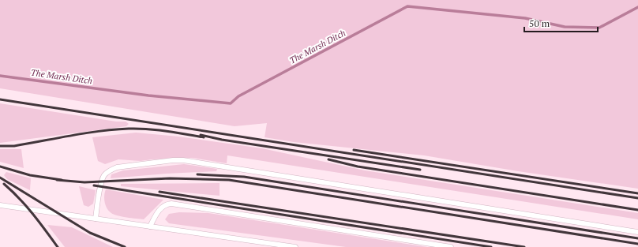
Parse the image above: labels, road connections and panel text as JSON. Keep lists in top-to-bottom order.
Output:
{
  "water": ["The Marsh Ditch"],
  "scale_bar": "50 m"
}
